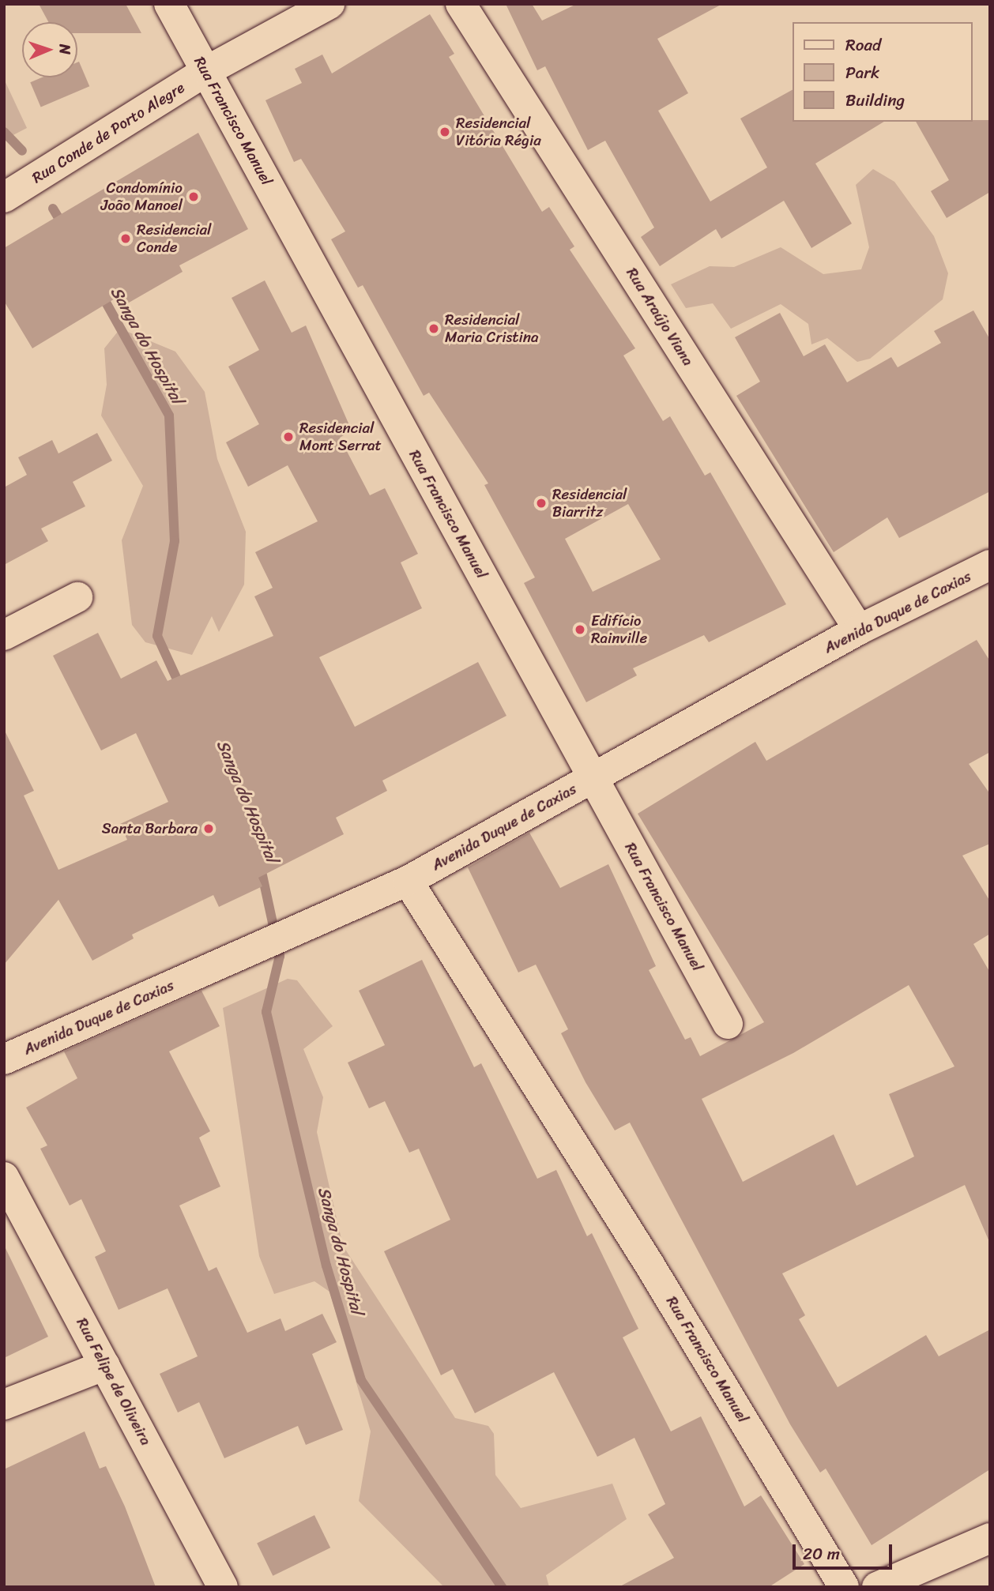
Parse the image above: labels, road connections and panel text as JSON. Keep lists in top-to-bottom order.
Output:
{
  "streets": {
    "street": [
      "Rua Francisco Manuel",
      "Rua Conde de Porto Alegre",
      "Rua Araújo Viana",
      "Avenida Duque de Caxias",
      "Rua Felipe de Oliveira"
    ]
  },
  "crossings": [
    ["Rua Francisco Manuel", "Rua Conde de Porto Alegre"],
    ["Rua Francisco Manuel", "Avenida Duque de Caxias"],
    ["Rua Araújo Viana", "Avenida Duque de Caxias"]
  ],
  "water": ["Sanga do Hospital"],
  "places": [
    "Residencial Vitória Régia",
    "Condomínio João Manoel",
    "Residencial Conde",
    "Residencial Maria Cristina",
    "Residencial Mont Serrat",
    "Residencial Biarritz",
    "Edifício Rainville",
    "Santa Barbara"
  ],
  "legend": ["Road", "Park", "Building"],
  "scale_bar": "20 m",
  "north": "right"
}
